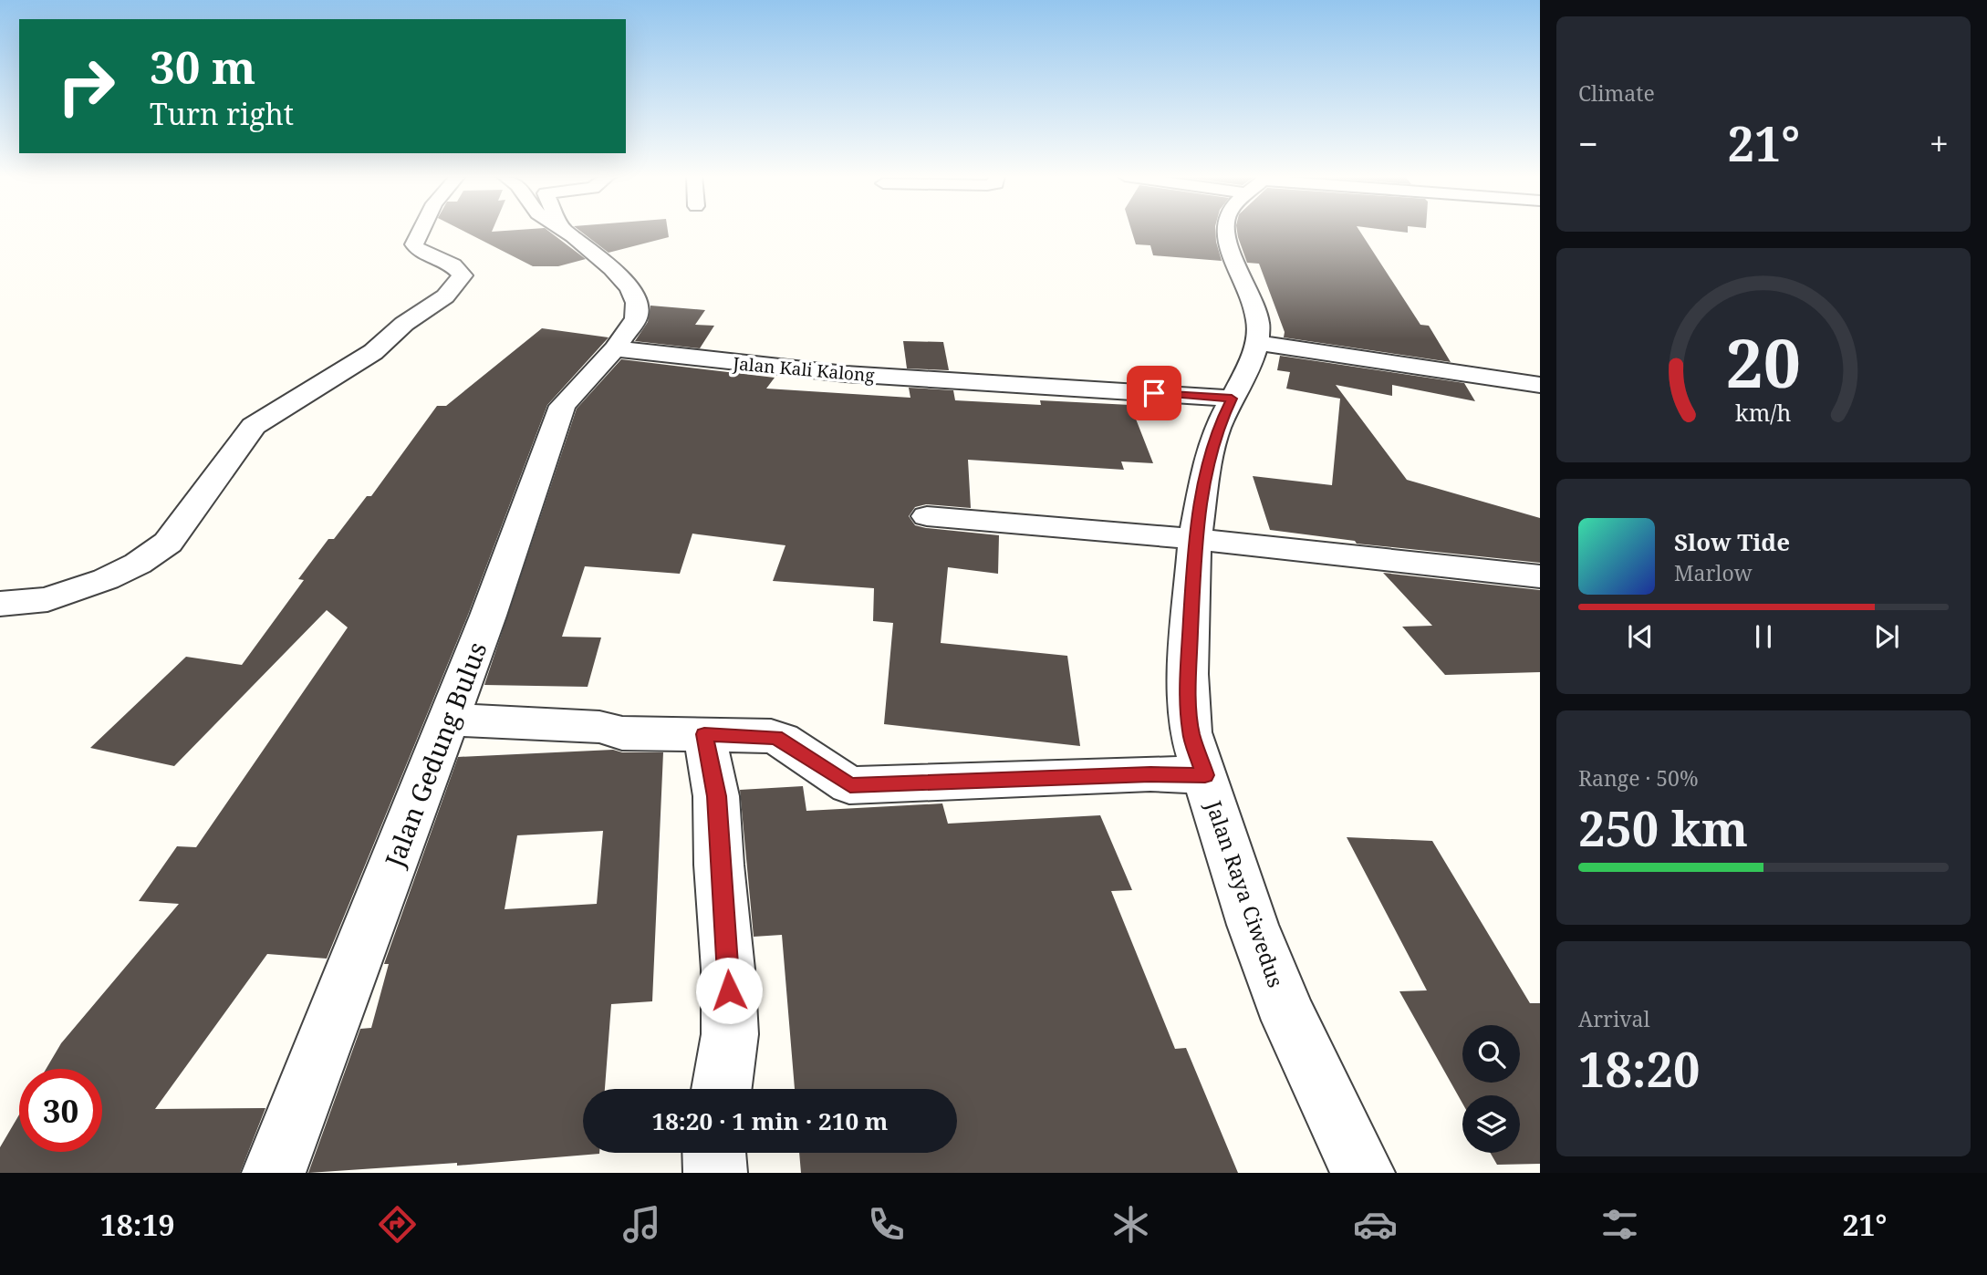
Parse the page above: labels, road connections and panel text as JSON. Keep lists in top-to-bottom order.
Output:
{
  "streets": {
    "street": ["Jalan Kali Kalong", "Jalan Gedung Bulus", "Jalan Raya Ciwedus"]
  },
  "crossings": [
    ["Jalan Kali Kalong", "Jalan Gedung Bulus"],
    ["Jalan Kali Kalong", "Jalan Raya Ciwedus"]
  ],
  "page": {
    "tile": [
      "Climate",
      ["Range · 50%", "250 km"],
      ["Arrival", "18:20"]
    ],
    "turn": ["30 m", "Turn right"],
    "heat": ["−", "21°", "+"],
    "song": ["Slow Tide", "Marlow"],
    "limit": "30",
    "trip": "18:20 · 1 min · 210 m",
    "tabs": ["18:19", "21°"],
    "gauge": ["20", "km/h"]
  }
}
